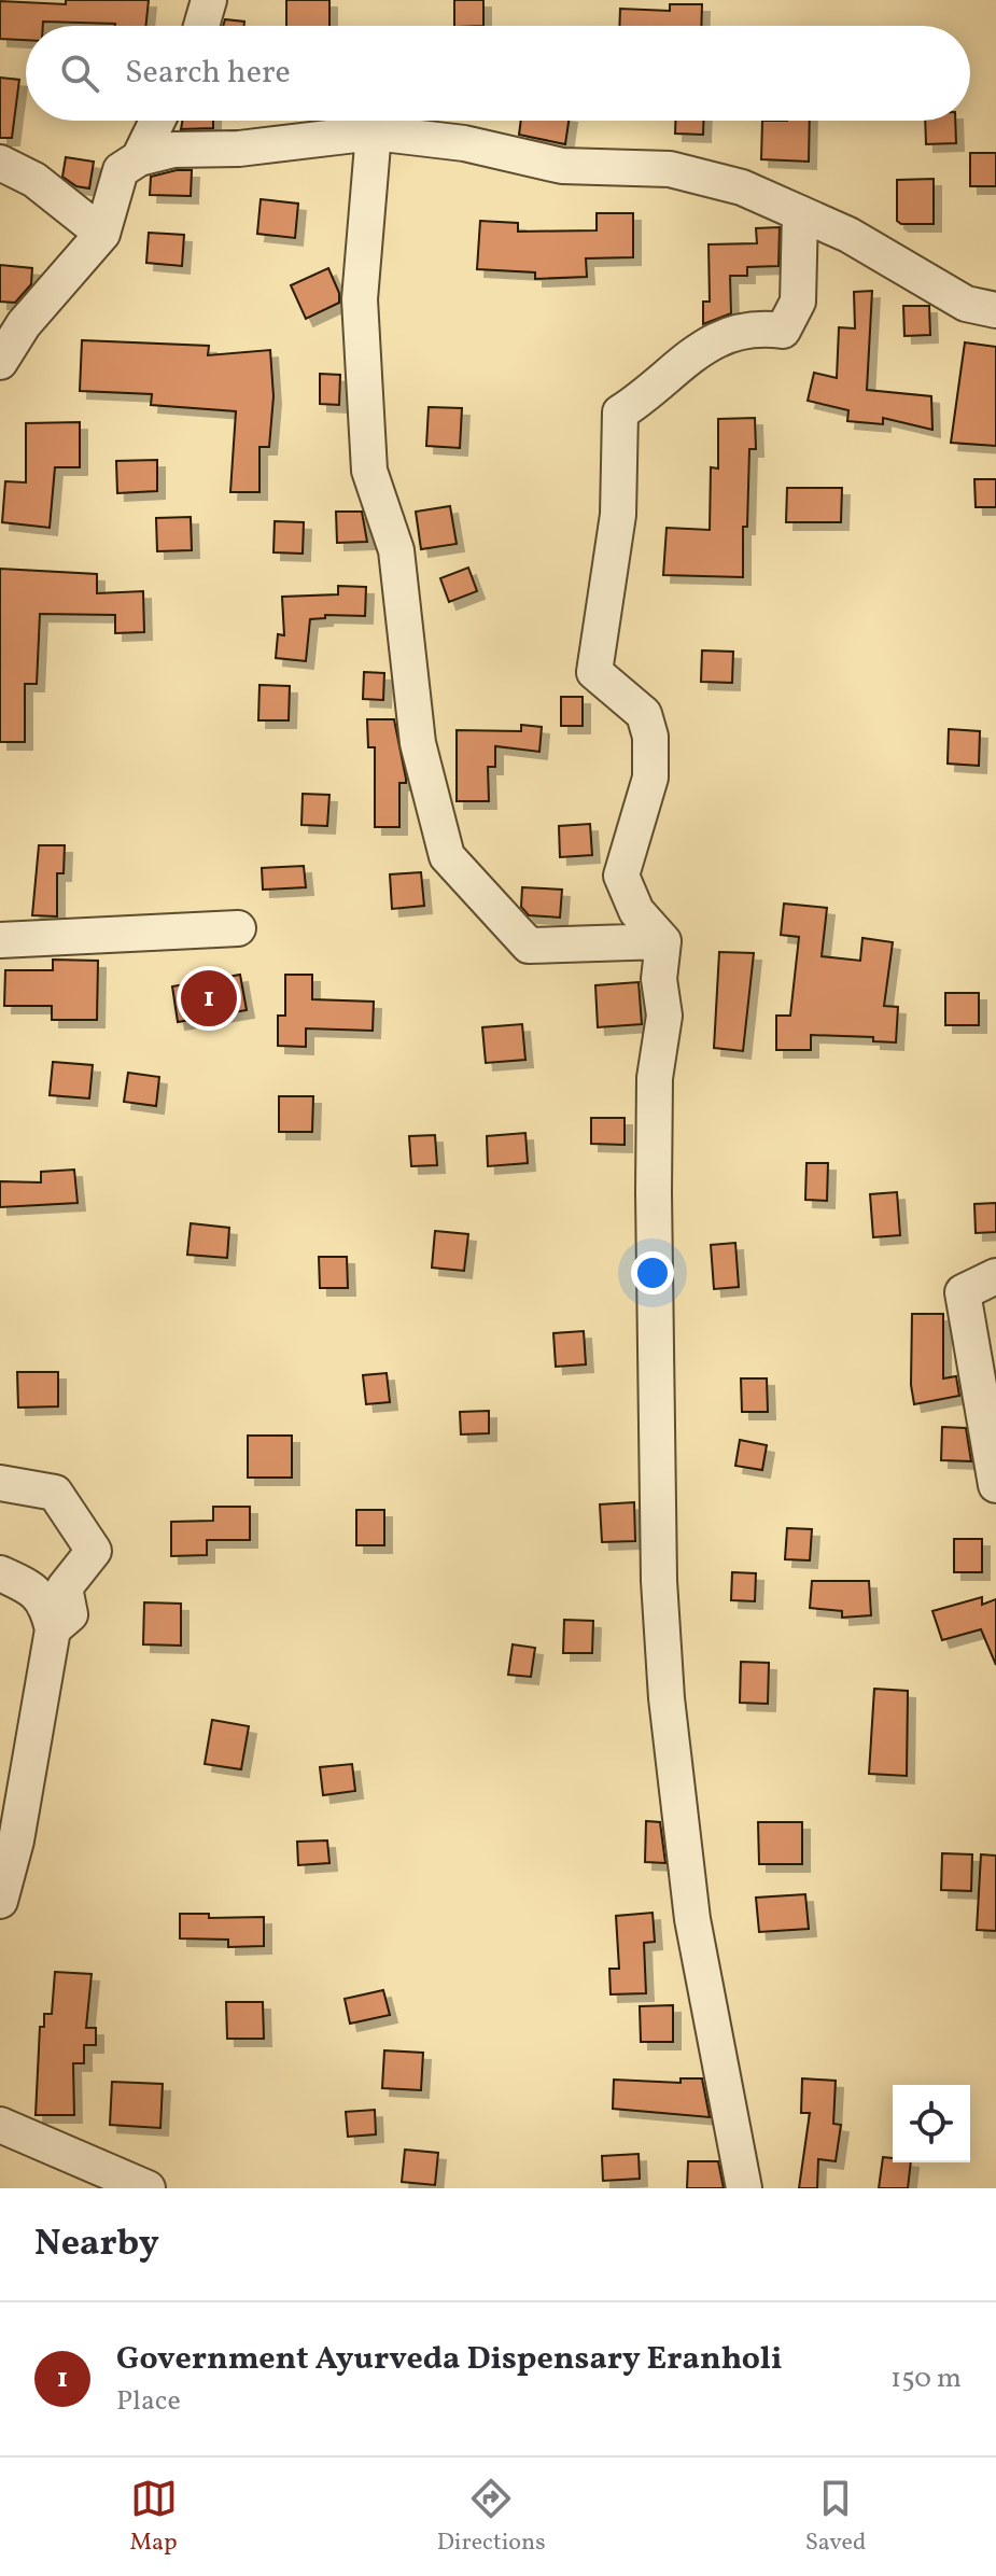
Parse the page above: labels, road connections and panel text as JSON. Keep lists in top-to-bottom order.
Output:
{
  "page": {
    "search": "Search here",
    "pins": "1",
    "heading": "Nearby",
    "list": [
      {
        "mark": "1",
        "name": "Government Ayurveda Dispensary Eranholi",
        "note": "Place",
        "value": "150 m"
      }
    ],
    "nav": ["Map", "Directions", "Saved"]
  }
}
